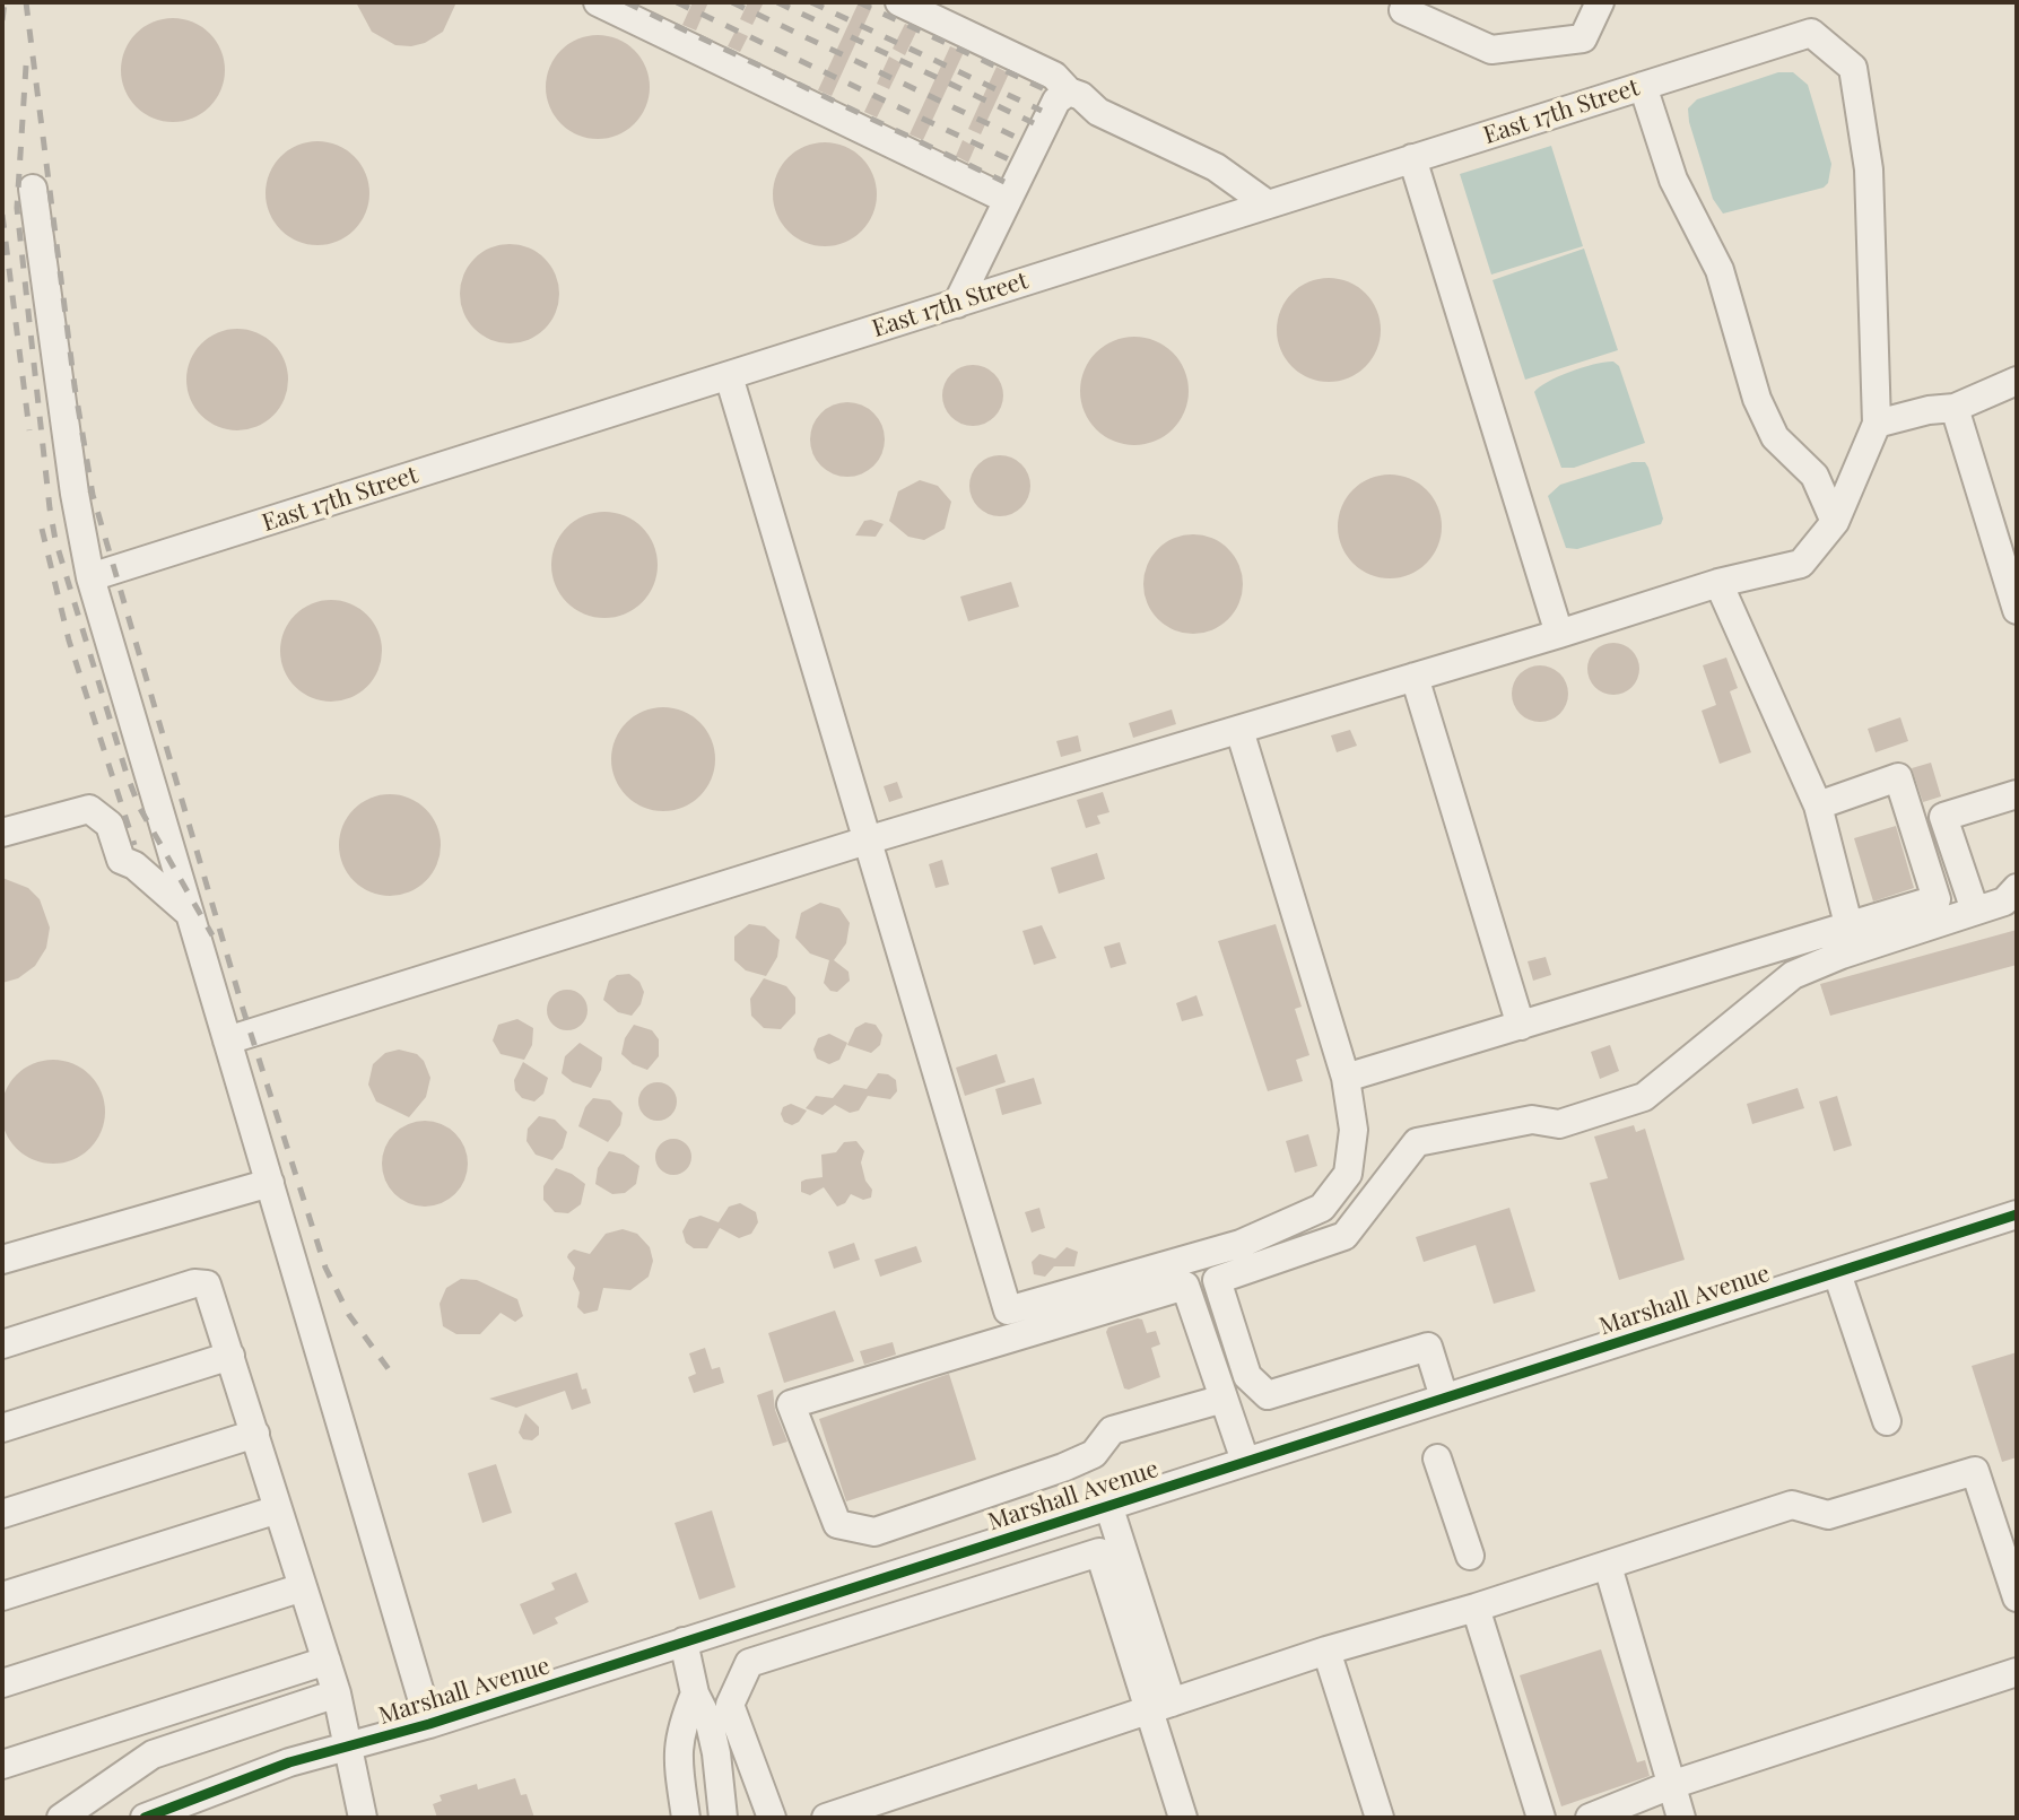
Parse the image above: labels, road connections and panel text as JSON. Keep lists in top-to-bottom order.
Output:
{
  "streets": {
    "street": ["East 17th Street", "Marshall Avenue"]
  }
}
